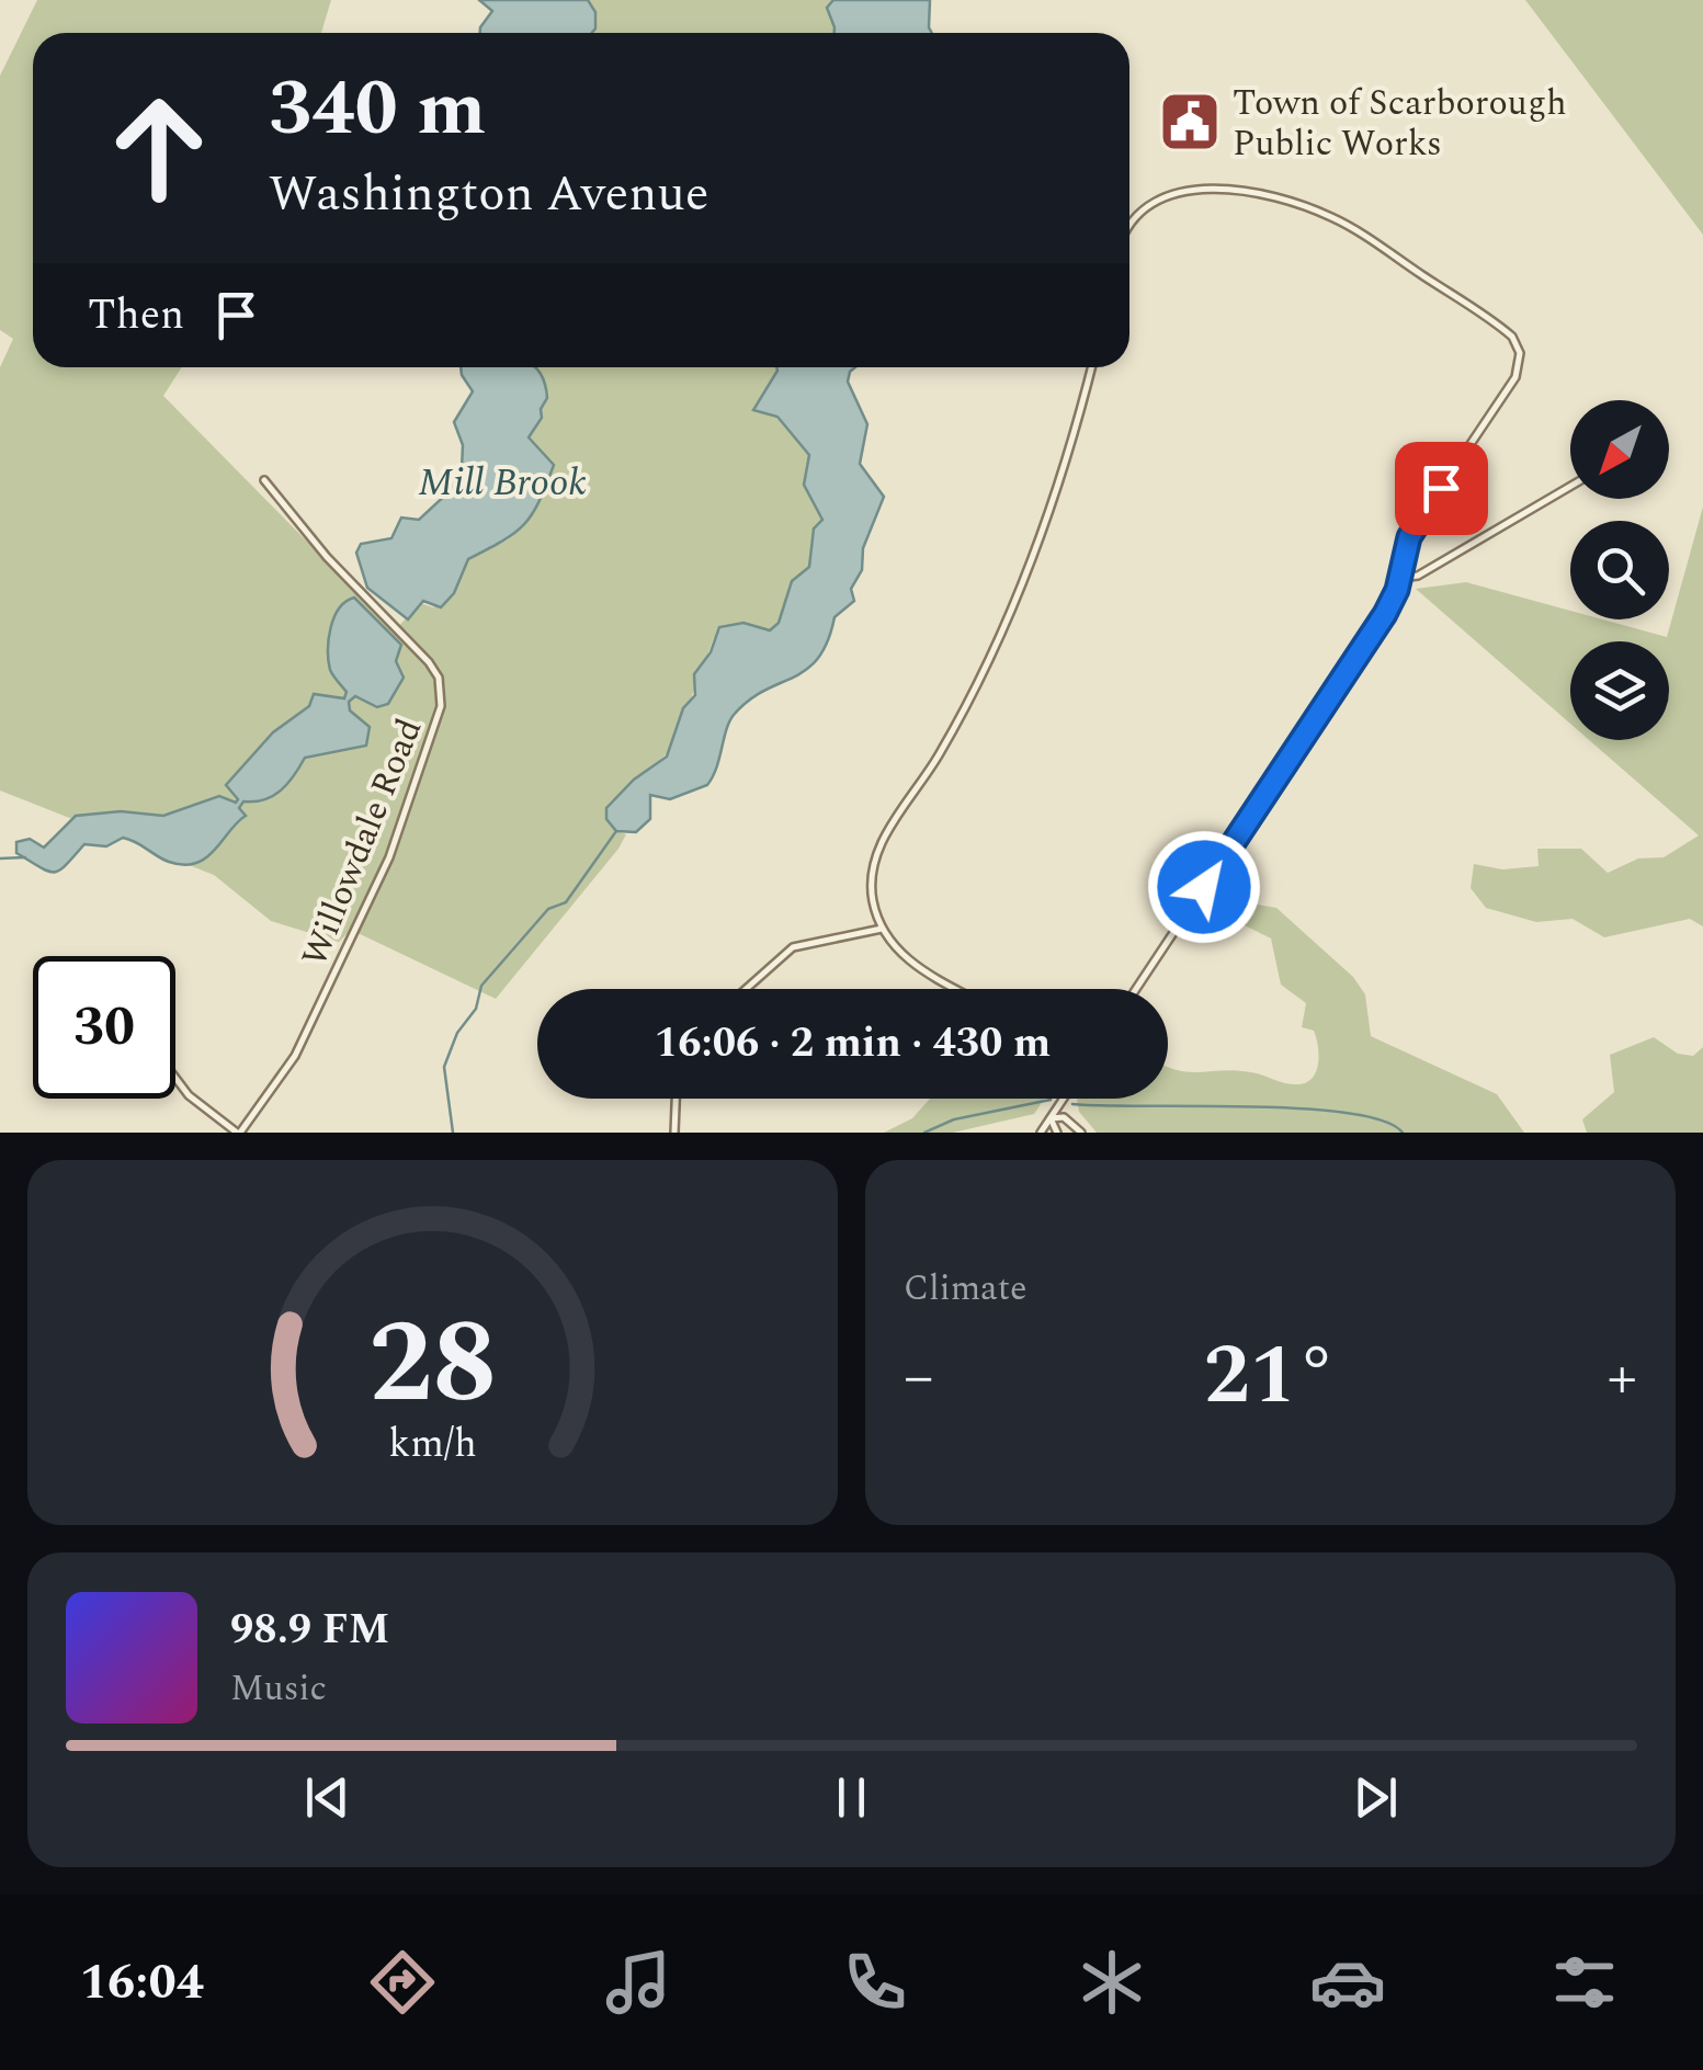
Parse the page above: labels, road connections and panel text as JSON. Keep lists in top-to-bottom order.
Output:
{
  "streets": {
    "street": ["Willowdale Road"]
  },
  "water": ["Mill Brook"],
  "places": {
    "public building": ["Town of Scarborough Public Works"]
  },
  "north": "bottom left",
  "page": {
    "turn": ["340 m", "Washington Avenue"],
    "then": "Then",
    "limit": "30",
    "trip": "16:06 · 2 min · 430 m",
    "tile": "Climate",
    "heat": ["−", "21°", "+"],
    "song": ["98.9 FM", "Music"],
    "tabs": "16:04",
    "gauge": ["28", "km/h"]
  }
}
